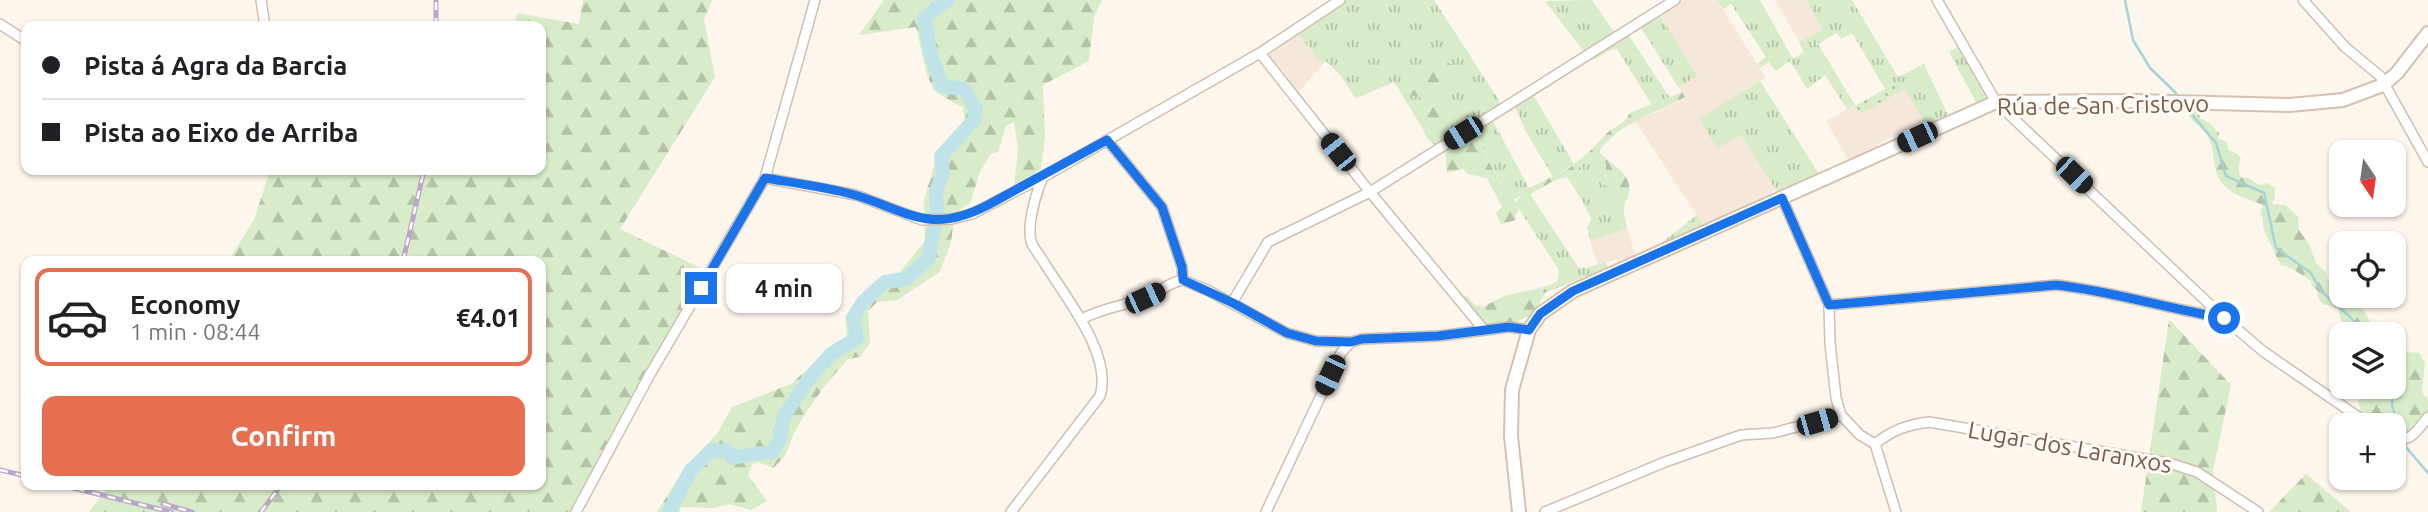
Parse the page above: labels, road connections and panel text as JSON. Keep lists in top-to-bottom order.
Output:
{
  "streets": {
    "street": ["Rúa de San Cristovo", "Lugar dos Laranxos"]
  },
  "north": "bottom",
  "page": {
    "banner": ["Pista á Agra da Barcia", "Pista ao Eixo de Arriba"],
    "map_buttons": "+",
    "bubble": "4 min",
    "list": [
      {
        "name": "Economy",
        "note": "1 min · 08:44",
        "value": "€4.01"
      }
    ],
    "buttons": "Confirm"
  }
}
